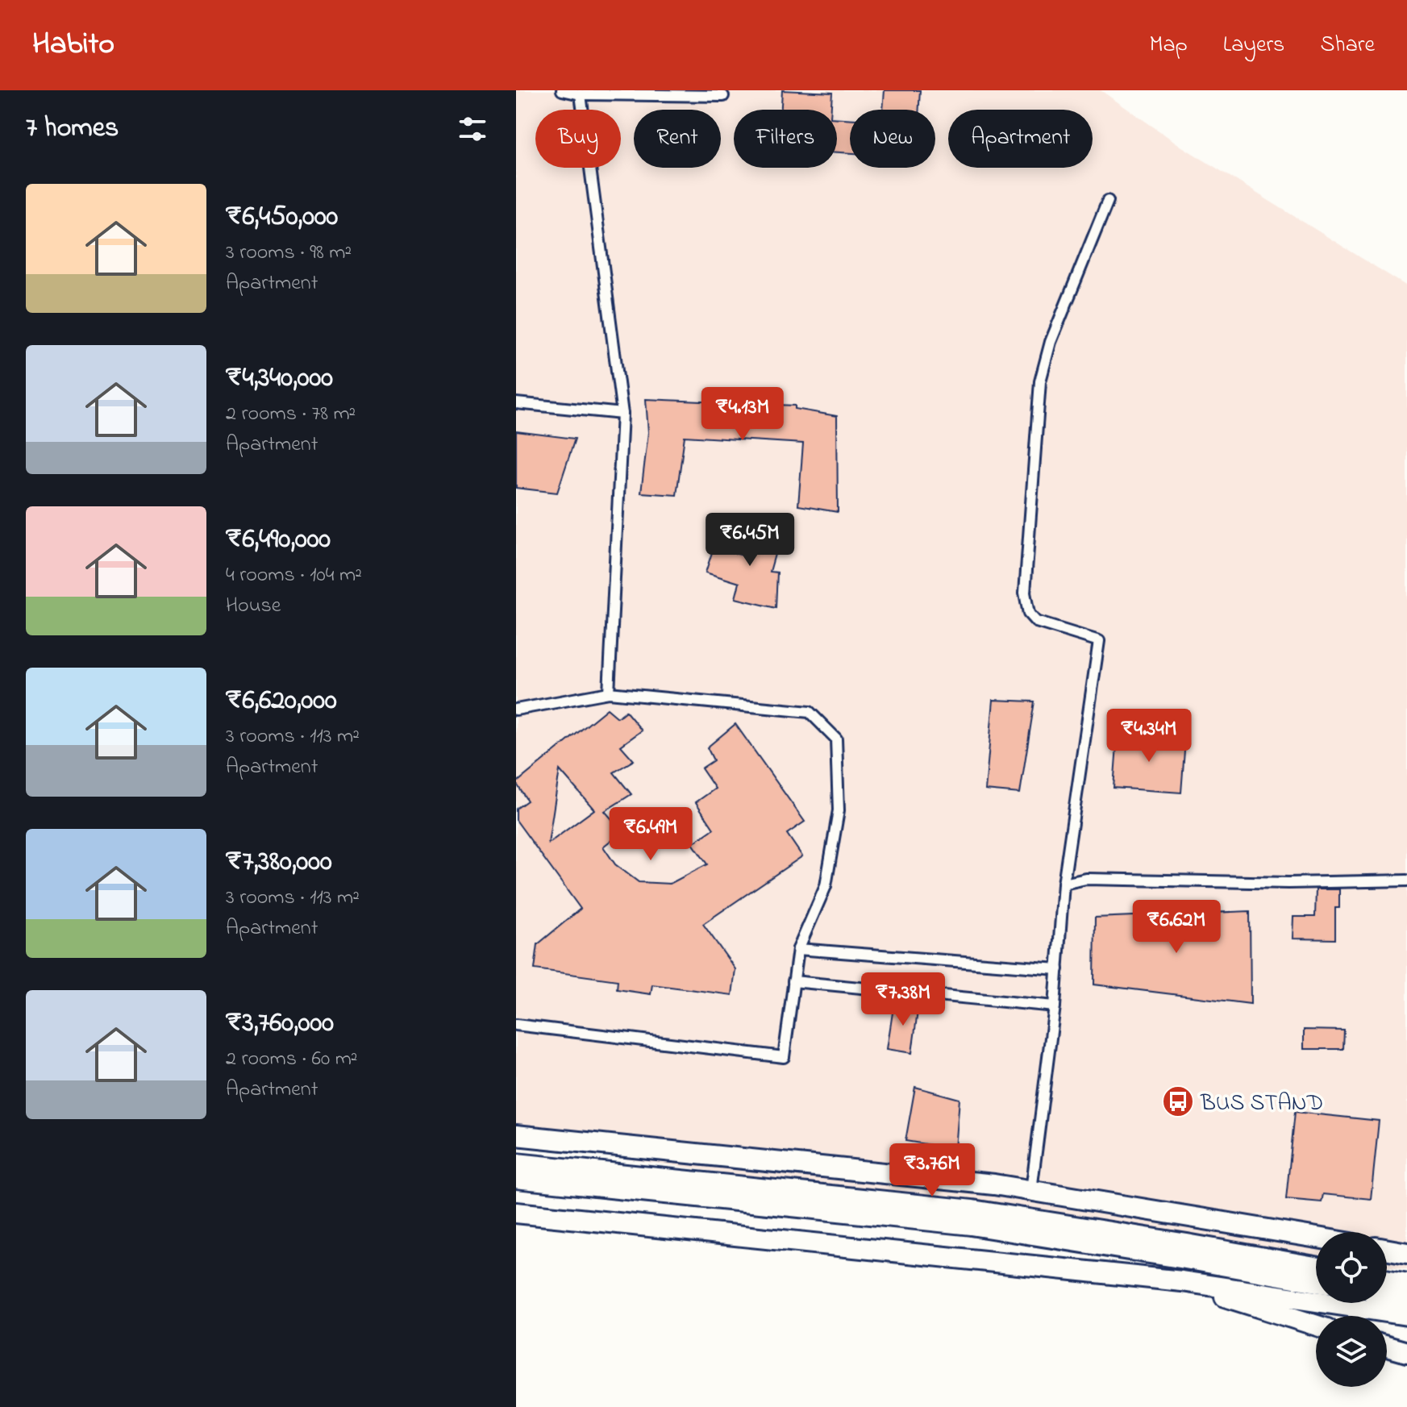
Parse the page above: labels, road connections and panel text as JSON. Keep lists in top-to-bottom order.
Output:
{
  "places": {
    "bus stop": ["BUS STAND"]
  },
  "page": {
    "header": "Habito",
    "nav": ["Map", "Layers", "Share"],
    "heading": "7 homes",
    "chip": [
      "Buy",
      "Rent",
      "Filters",
      "New",
      "Apartment"
    ],
    "list": [
      {
        "name": "₹6,450,000",
        "note": "3 rooms · 98 m² · Apartment"
      },
      {
        "name": "₹4,340,000",
        "note": "2 rooms · 78 m² · Apartment"
      },
      {
        "name": "₹6,490,000",
        "note": "4 rooms · 104 m² · House"
      },
      {
        "name": "₹6,620,000",
        "note": "3 rooms · 113 m² · Apartment"
      },
      {
        "name": "₹7,380,000",
        "note": "3 rooms · 113 m² · Apartment"
      },
      {
        "name": "₹3,760,000",
        "note": "2 rooms · 60 m² · Apartment"
      }
    ],
    "price": [
      "₹4.13M",
      "₹6.45M",
      "₹4.34M",
      "₹6.49M",
      "₹6.62M",
      "₹7.38M",
      "₹3.76M"
    ]
  }
}
